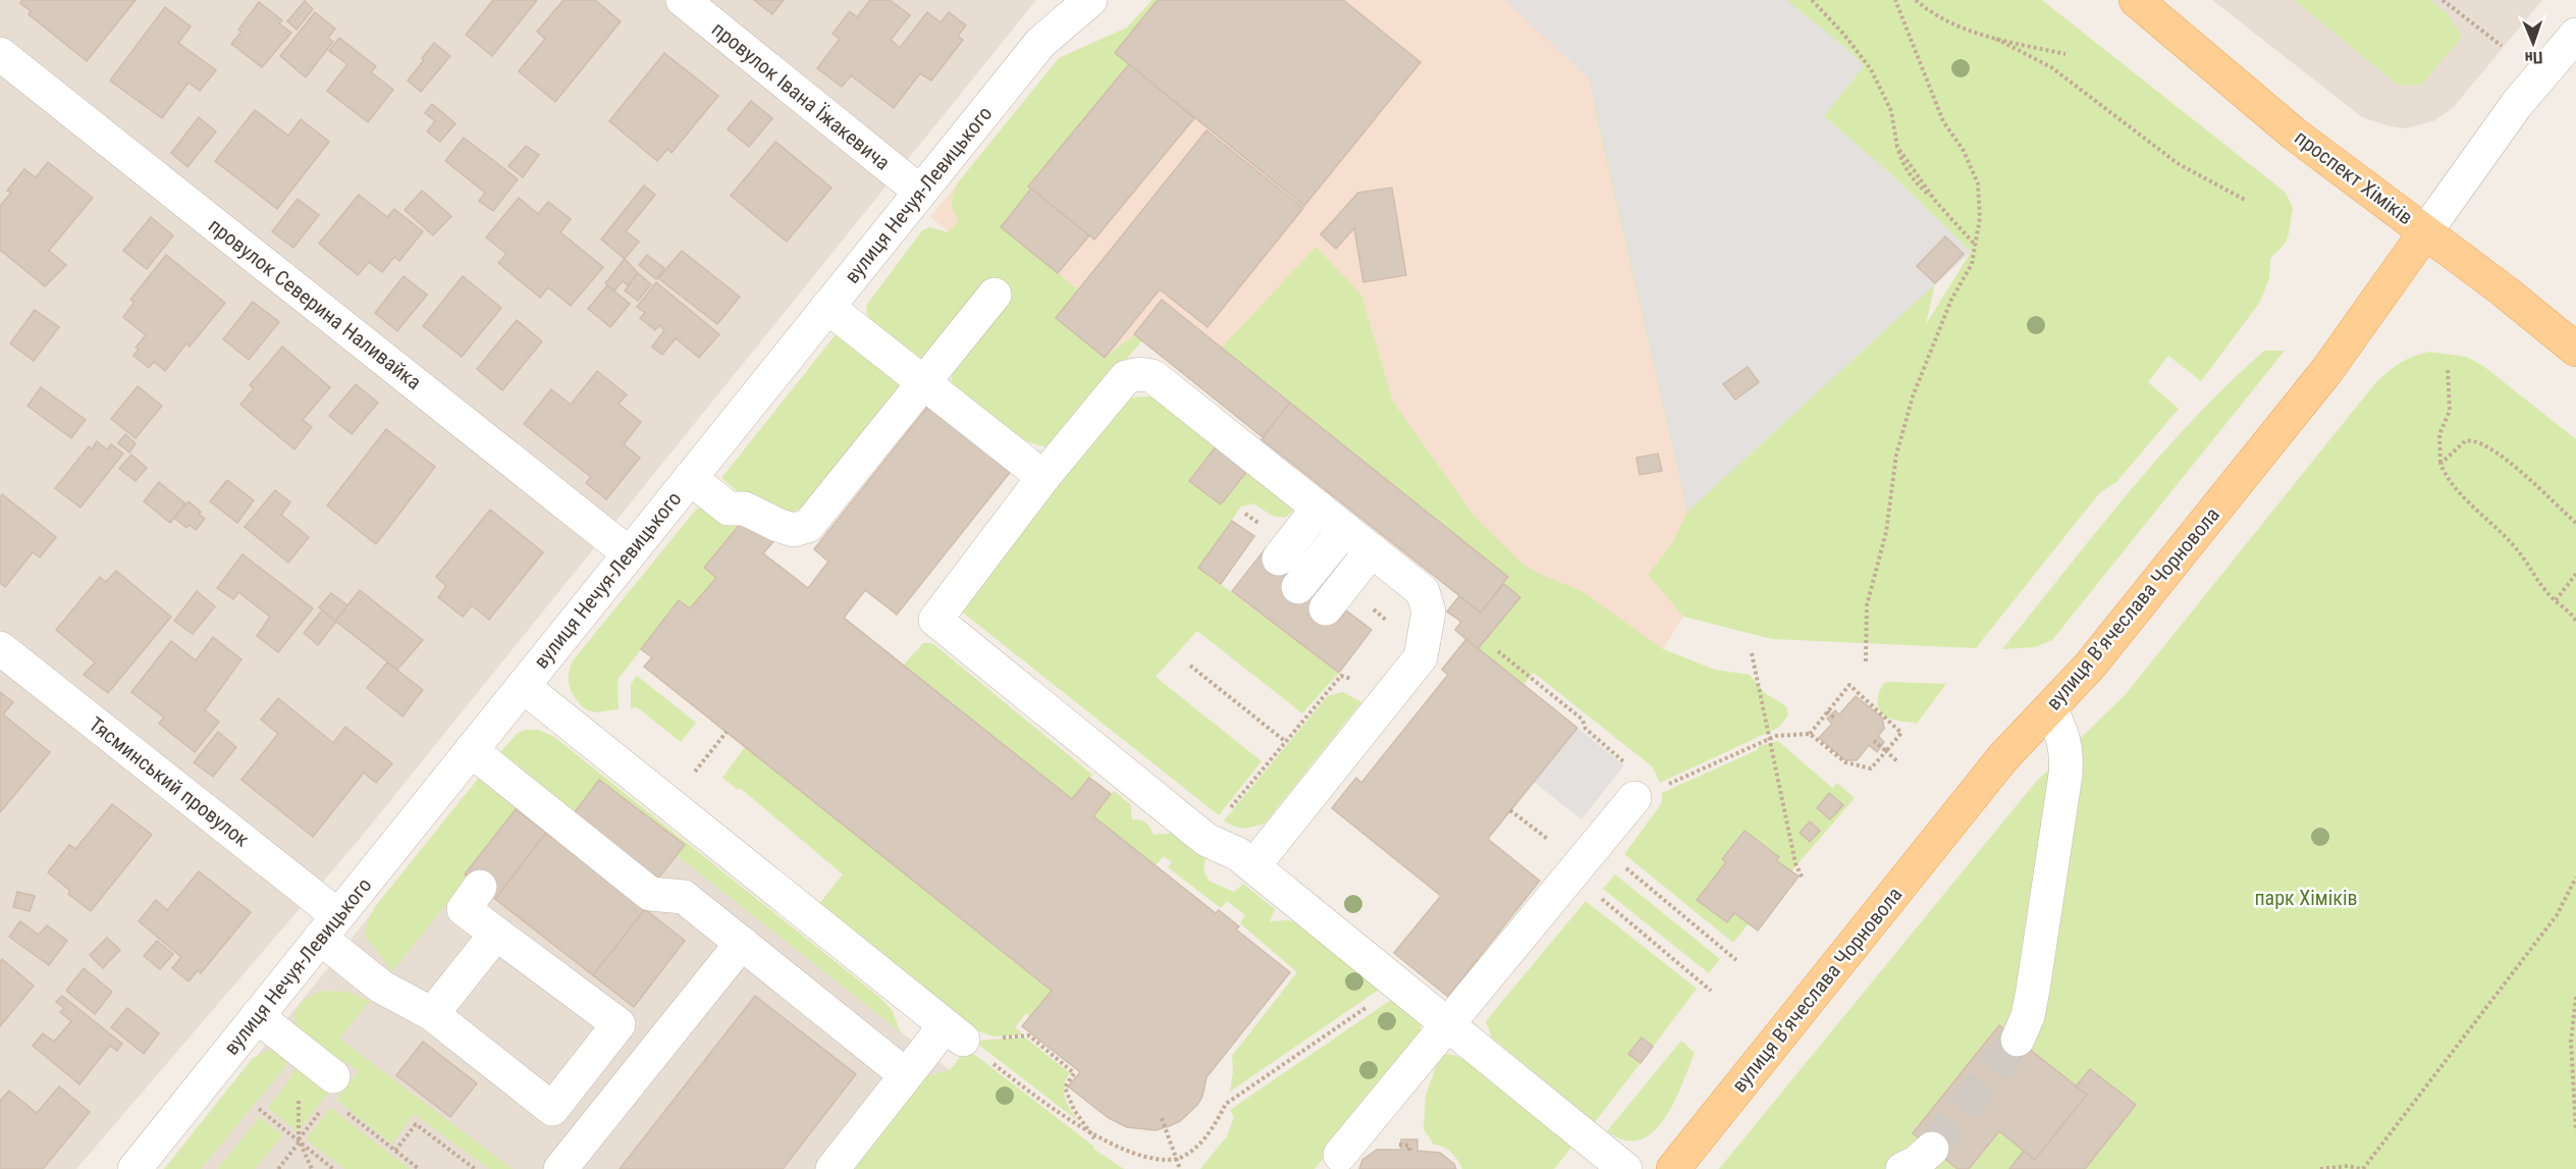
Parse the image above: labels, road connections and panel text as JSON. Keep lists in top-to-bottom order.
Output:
{
  "streets": {
    "main road": ["проспект Хіміків", "вулиця Вʼячеслава Чорновола"],
    "street": [
      "провулок Івана Їжакевича",
      "вулиця Нечуя-Левицького",
      "провулок Северина Наливайка",
      "Тясминський провулок"
    ]
  },
  "crossings": [
    ["провулок Івана Їжакевича", "вулиця Нечуя-Левицького"],
    ["проспект Хіміків", "вулиця Вʼячеслава Чорновола"],
    ["вулиця Нечуя-Левицького", "провулок Северина Наливайка"],
    ["вулиця Нечуя-Левицького", "Тясминський провулок"]
  ],
  "parks": ["парк Хіміків"],
  "north": "bottom"
}
